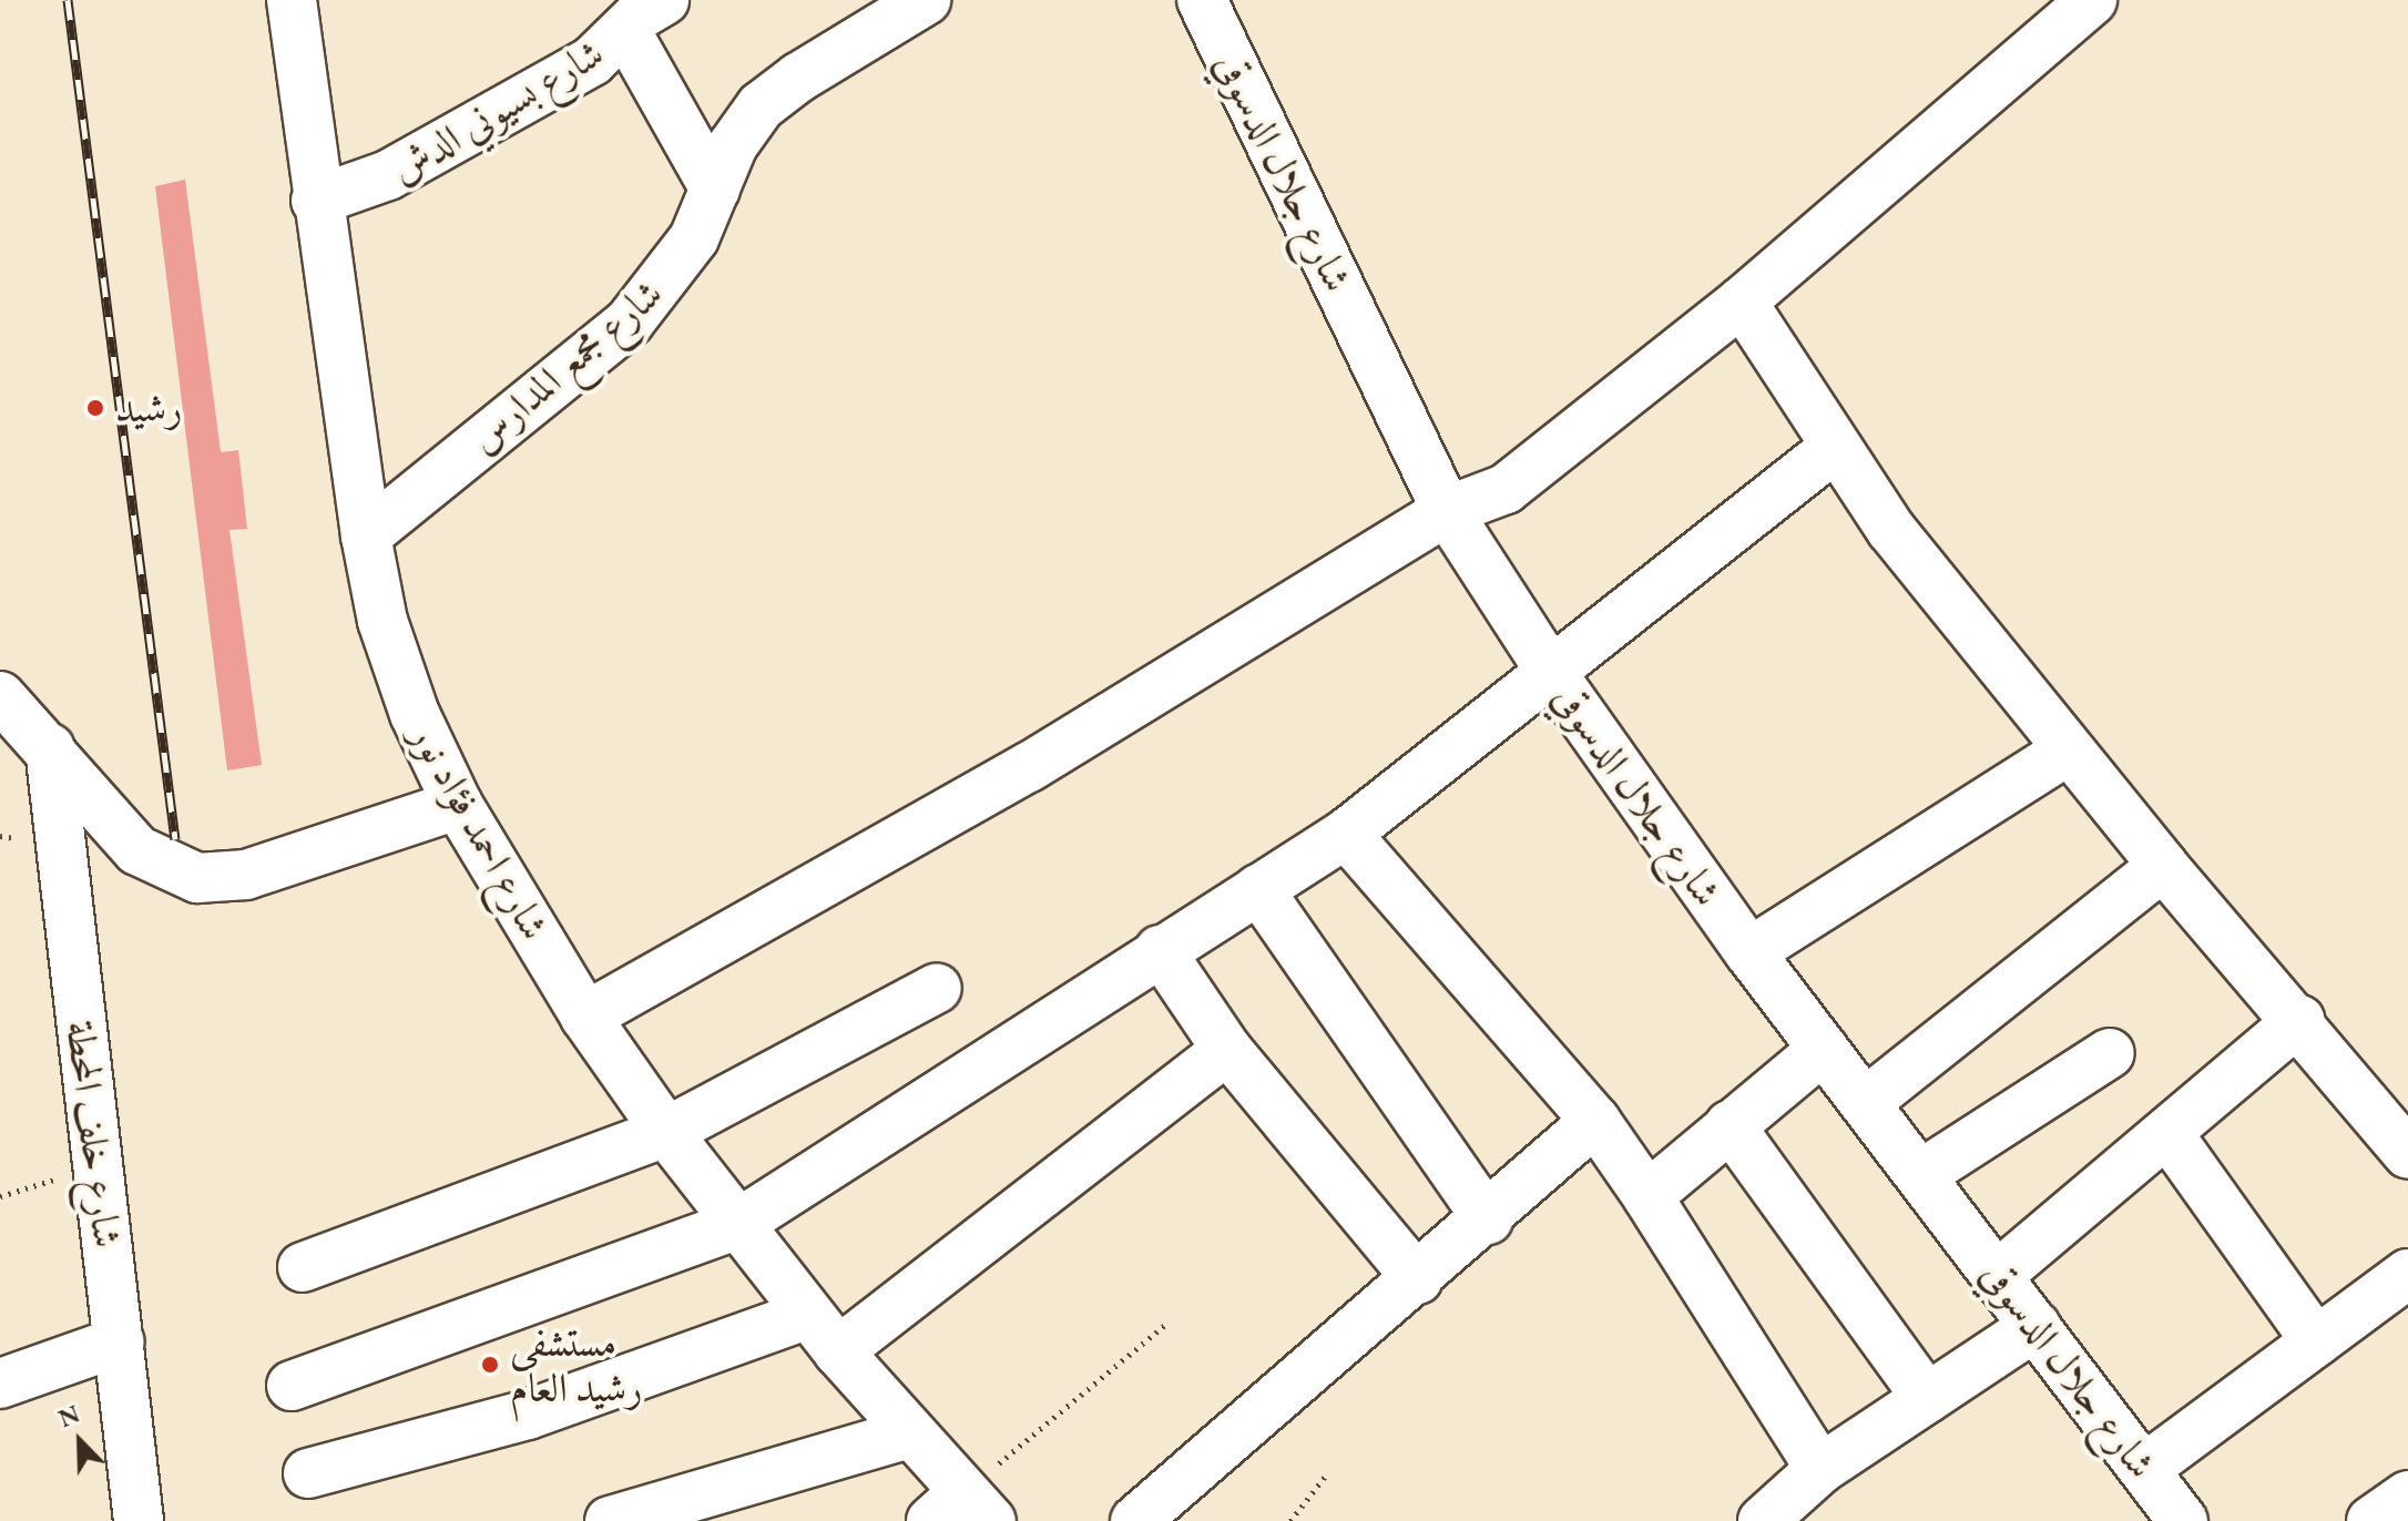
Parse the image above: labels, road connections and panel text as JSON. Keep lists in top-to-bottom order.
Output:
{
  "streets": {
    "street": [
      "شارع بسيوني الدش",
      "شارع جلال الدسوقي",
      "شارع مجمع المدارس",
      "شارع احمد فؤاد نور",
      "شارع خلف المحطة"
    ]
  },
  "crossings": [
    ["شارع بسيوني الدش", "شارع احمد فؤاد نور"],
    ["شارع مجمع المدارس", "شارع احمد فؤاد نور"]
  ],
  "places": ["رشيد", "مستشفى رشيد العام"],
  "north": "top left"
}
